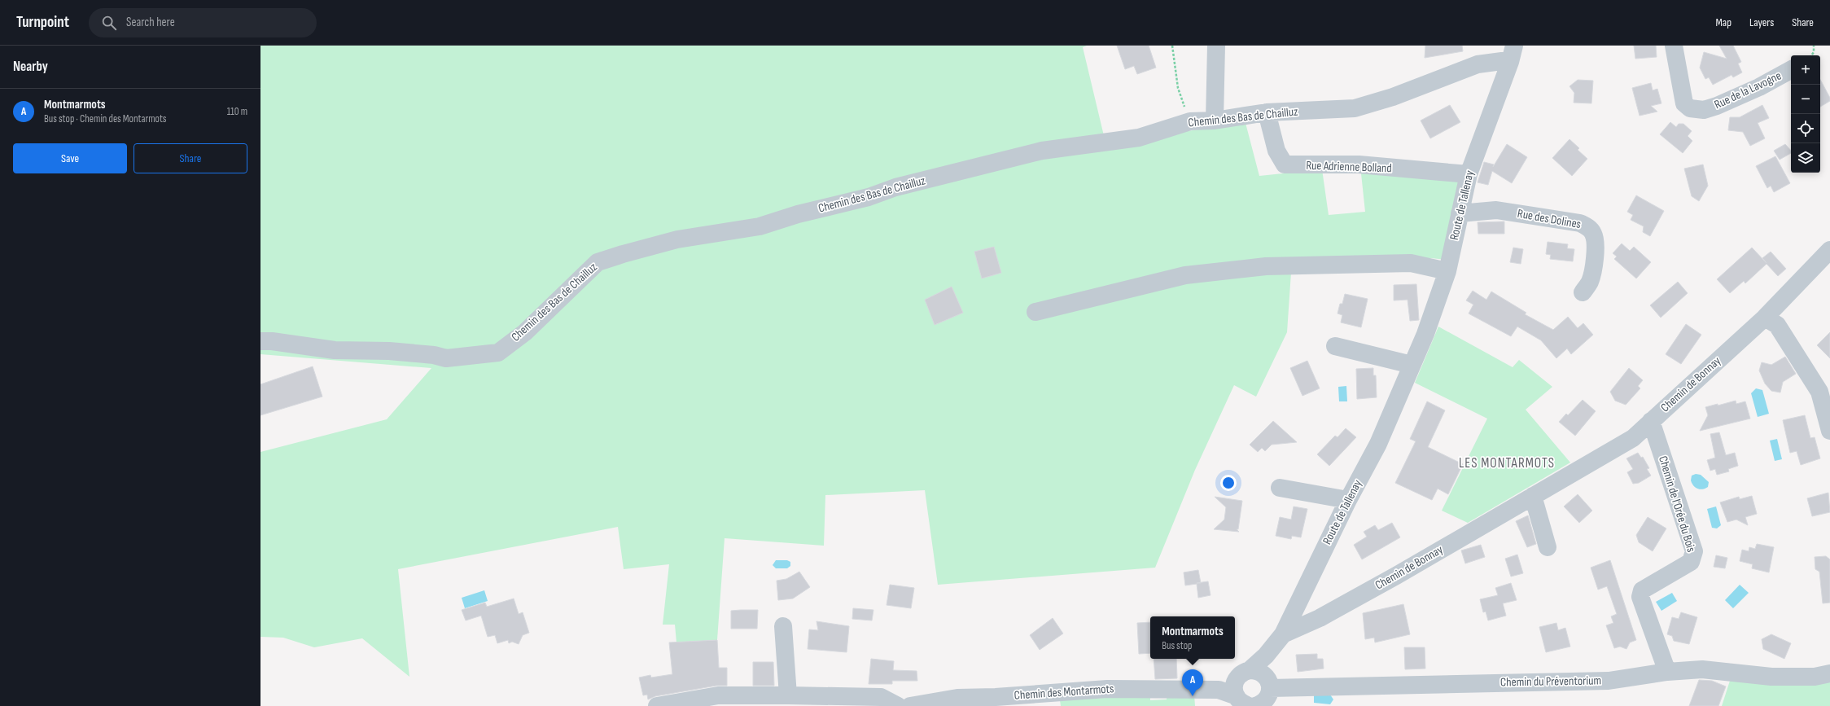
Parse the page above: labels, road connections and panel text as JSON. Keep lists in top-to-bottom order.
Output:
{
  "streets": {
    "street": [
      "Rue de la Lavogne",
      "Chemin des Bas de Chailluz",
      "Rue Adrienne Bolland",
      "Route de Tallenay",
      "Rue des Dolines",
      "Chemin de Bonnay",
      "Chemin de l’Orée du Bois",
      "Chemin du Préventorium",
      "Chemin des Montarmots"
    ]
  },
  "crossings": [
    ["Chemin des Bas de Chailluz", "Rue Adrienne Bolland"],
    ["Chemin des Bas de Chailluz", "Route de Tallenay"],
    ["Rue Adrienne Bolland", "Route de Tallenay"],
    ["Route de Tallenay", "Rue des Dolines"],
    ["Route de Tallenay", "Chemin de Bonnay"],
    ["Route de Tallenay", "Chemin du Préventorium"],
    ["Route de Tallenay", "Chemin des Montarmots"],
    ["Chemin de Bonnay", "Chemin de l’Orée du Bois"],
    ["Chemin de l’Orée du Bois", "Chemin du Préventorium"]
  ],
  "districts": ["LES MONTARMOTS"],
  "page": {
    "header": "Turnpoint",
    "search": "Search here",
    "nav": ["Map", "Layers", "Share"],
    "heading": "Nearby",
    "map_buttons": ["+", "−"],
    "list": [
      {
        "mark": "A",
        "name": "Montmarmots",
        "note": "Bus stop · Chemin des Montarmots",
        "value": "110 m"
      }
    ],
    "buttons": ["Save", "Share"],
    "popup": ["Montmarmots", "Bus stop"],
    "pins": "A"
  }
}
